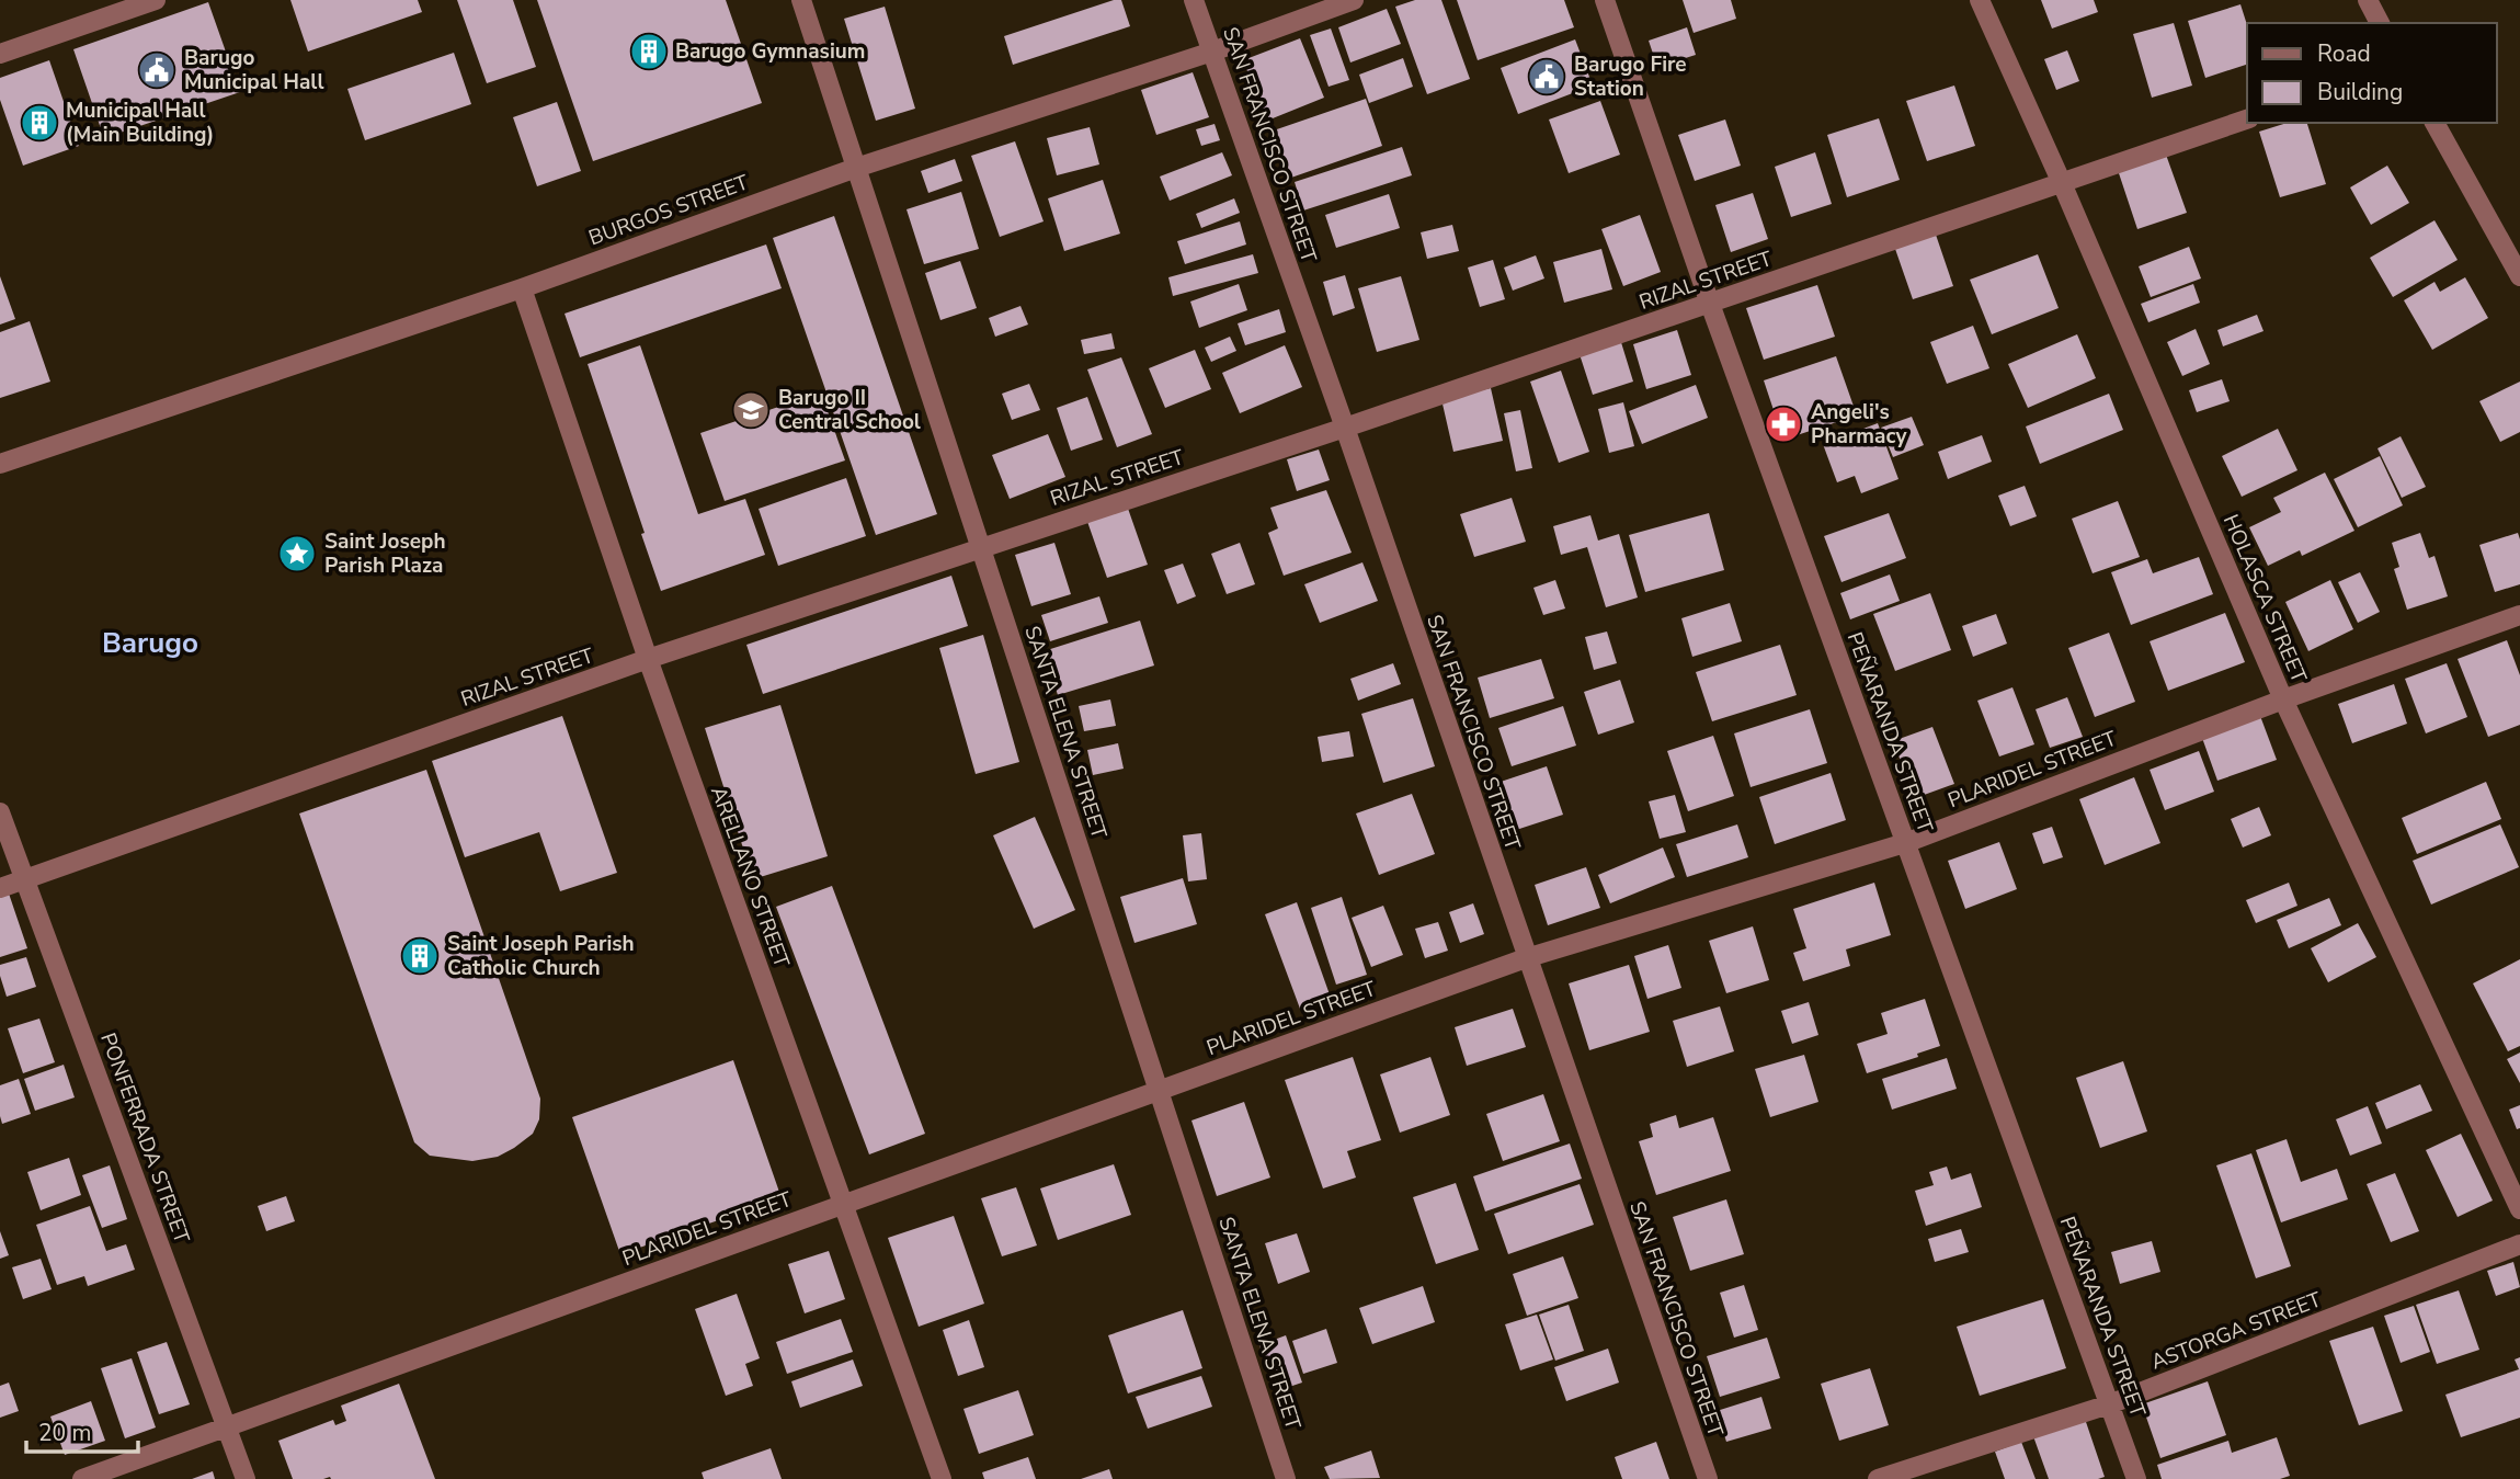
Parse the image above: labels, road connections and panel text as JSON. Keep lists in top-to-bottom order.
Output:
{
  "streets": {
    "street": [
      "SAN FRANCISCO STREET",
      "BURGOS STREET",
      "RIZAL STREET",
      "HOLASCA STREET",
      "SANTA ELENA STREET",
      "PEÑARANDA STREET",
      "PLARIDEL STREET",
      "ARELLANO STREET",
      "PONFERRADA STREET",
      "ASTORGA STREET"
    ]
  },
  "crossings": [
    ["SAN FRANCISCO STREET", "BURGOS STREET"],
    ["SAN FRANCISCO STREET", "RIZAL STREET"],
    ["SAN FRANCISCO STREET", "PLARIDEL STREET"],
    ["BURGOS STREET", "SANTA ELENA STREET"],
    ["BURGOS STREET", "ARELLANO STREET"],
    ["RIZAL STREET", "HOLASCA STREET"],
    ["RIZAL STREET", "SANTA ELENA STREET"],
    ["RIZAL STREET", "PEÑARANDA STREET"],
    ["RIZAL STREET", "ARELLANO STREET"],
    ["RIZAL STREET", "PONFERRADA STREET"],
    ["HOLASCA STREET", "PLARIDEL STREET"],
    ["SANTA ELENA STREET", "PLARIDEL STREET"],
    ["PEÑARANDA STREET", "PLARIDEL STREET"],
    ["PEÑARANDA STREET", "ASTORGA STREET"],
    ["PLARIDEL STREET", "ARELLANO STREET"],
    ["PLARIDEL STREET", "PONFERRADA STREET"]
  ],
  "districts": ["Barugo"],
  "places": {
    "building": ["Barugo Gymnasium", "Municipal Hall (Main Building)", "Saint Joseph Parish Catholic Church"],
    "public building": ["Barugo Municipal Hall", "Barugo Fire Station"],
    "school or university": ["Barugo II Central School"],
    "pharmacy": ["Angeli's Pharmacy"],
    "place": ["Saint Joseph Parish Plaza"]
  },
  "legend": ["Road", "Building"],
  "scale_bar": "20 m"
}
